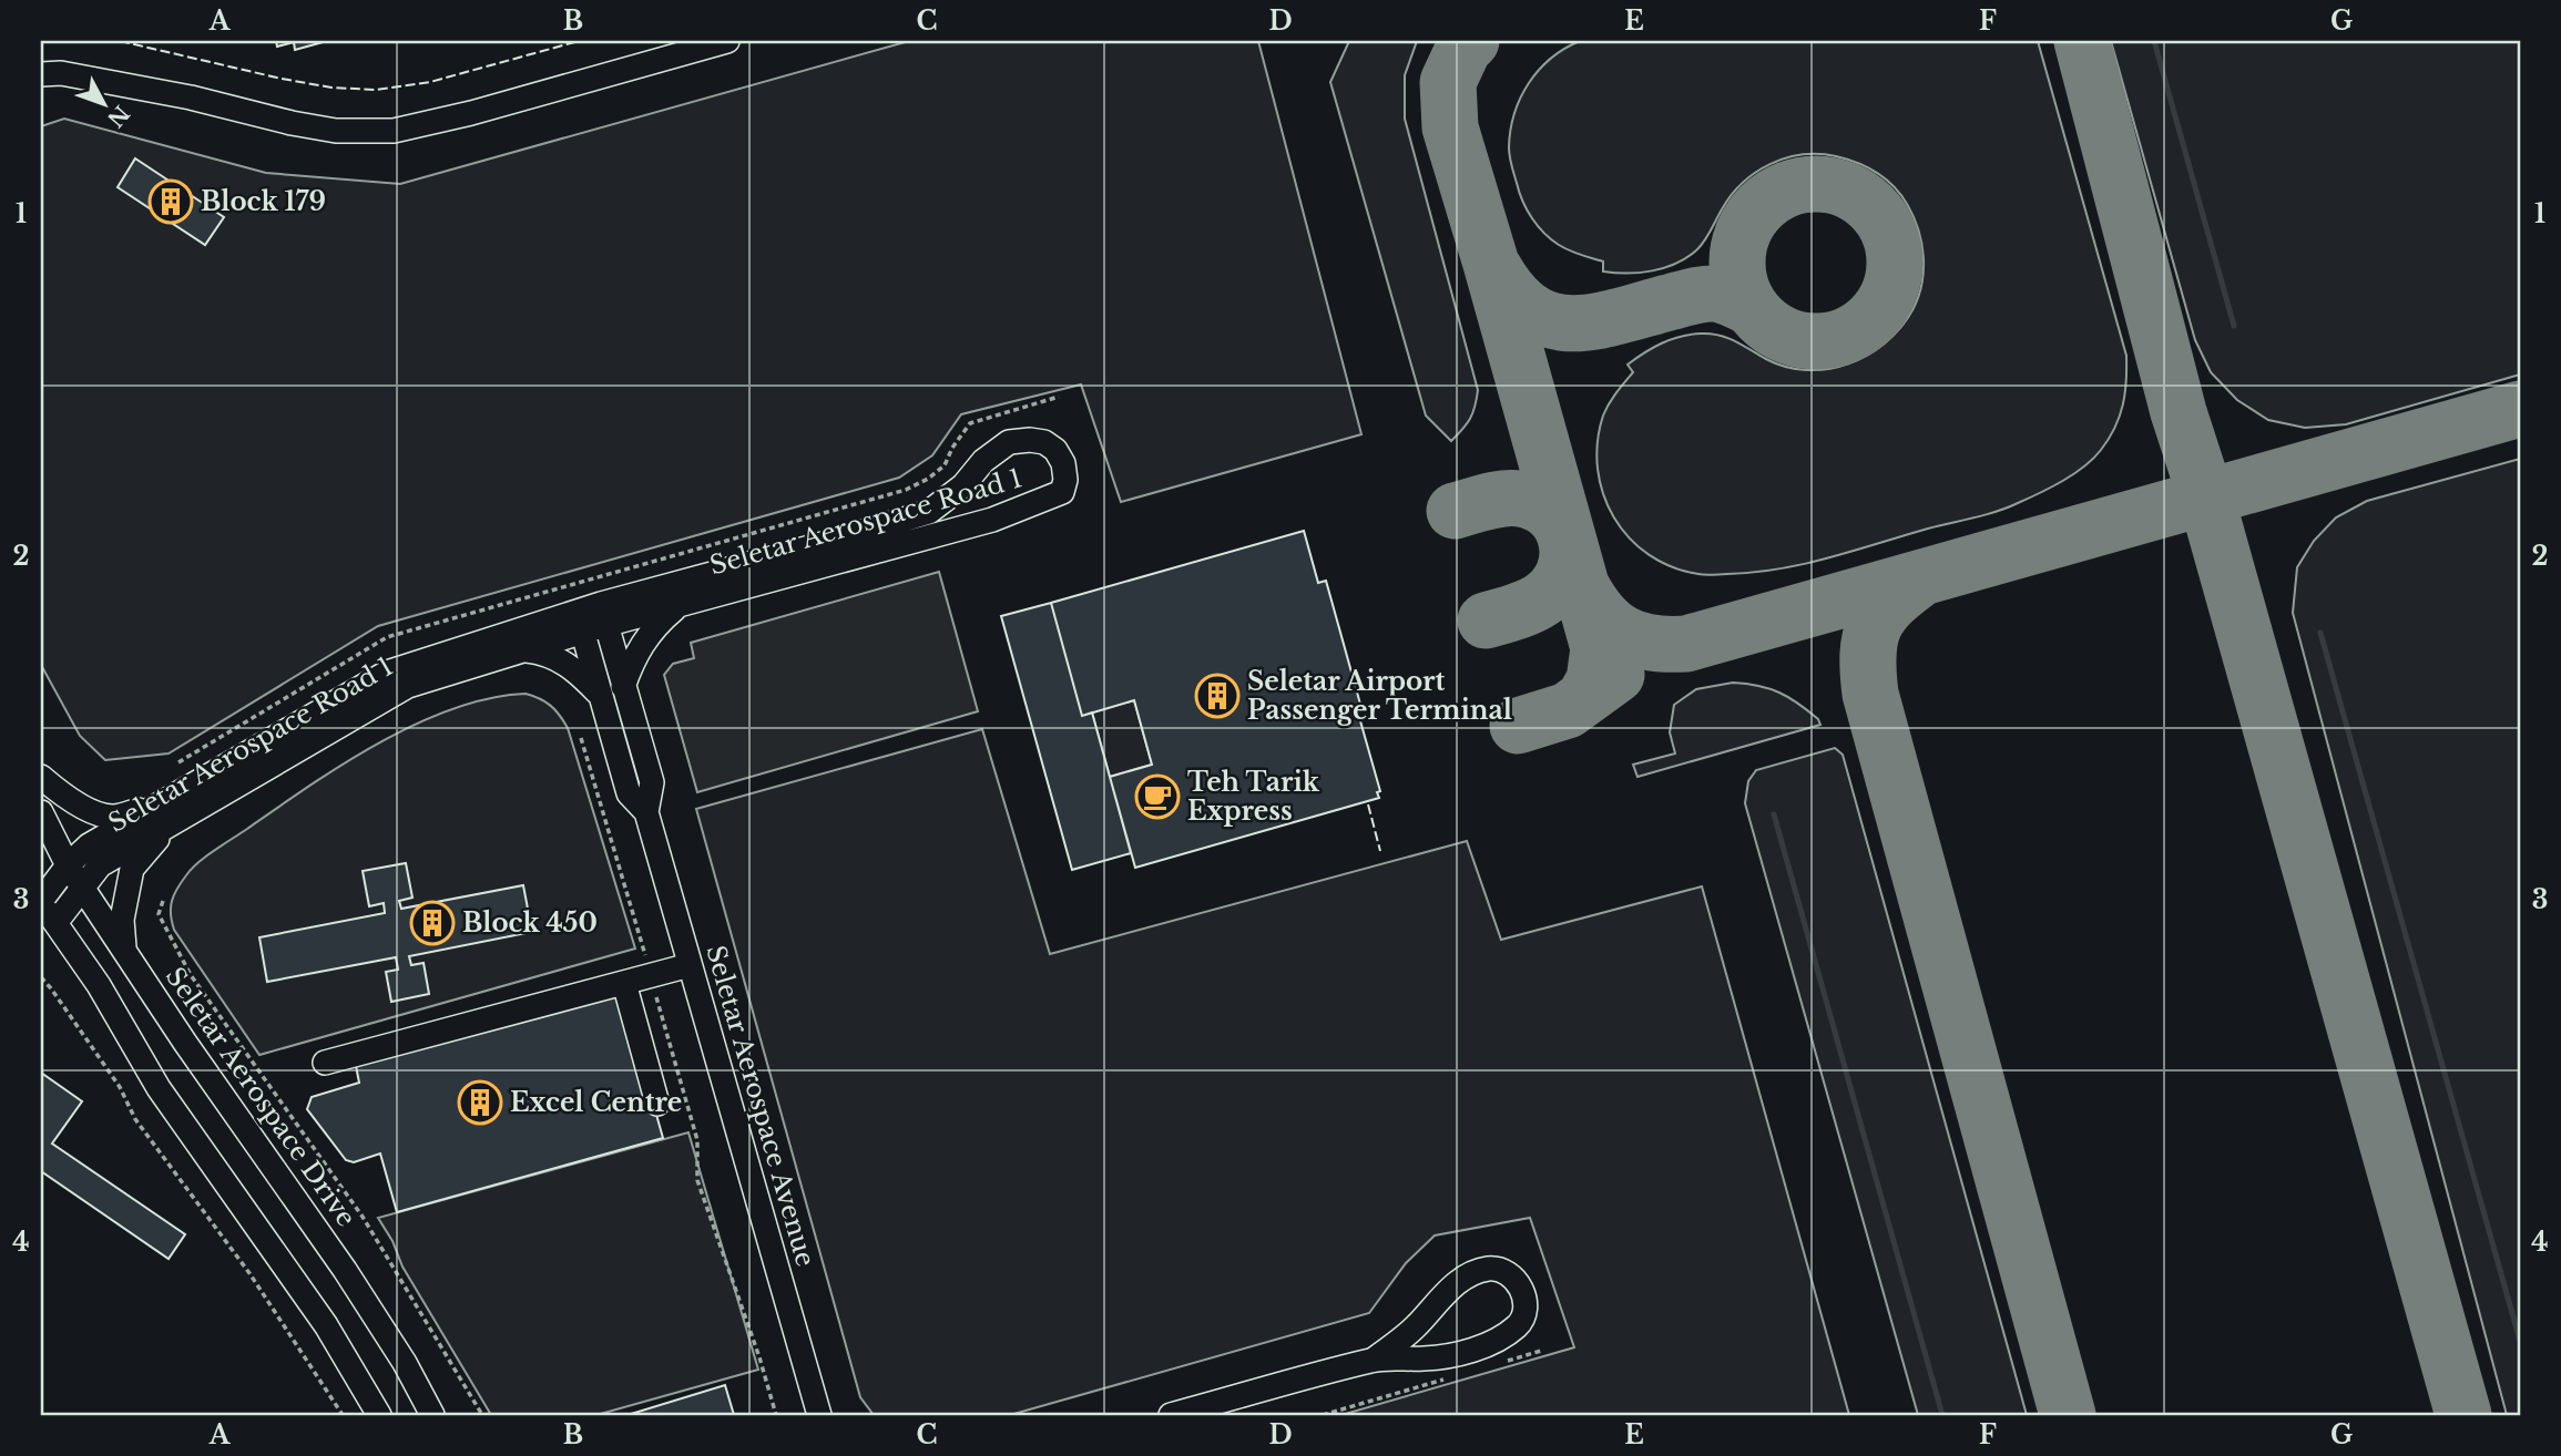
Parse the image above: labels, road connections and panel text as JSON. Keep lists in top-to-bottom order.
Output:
{
  "streets": {
    "street": ["Seletar Aerospace Road 1", "Seletar Aerospace Drive", "Seletar Aerospace Avenue"]
  },
  "crossings": [
    ["Seletar Aerospace Road 1", "Seletar Aerospace Drive"],
    ["Seletar Aerospace Road 1", "Seletar Aerospace Avenue"]
  ],
  "places": {
    "building": [
      "Block 179",
      "Seletar Airport Passenger Terminal",
      "Block 450",
      "Excel Centre"
    ],
    "cafe": ["Teh Tarik Express"]
  },
  "north": "bottom right",
  "grid": {
    "columns": [
      "A",
      "B",
      "C",
      "D",
      "E",
      "F",
      "G"
    ],
    "rows": [
      "1",
      "2",
      "3",
      "4"
    ]
  }
}
